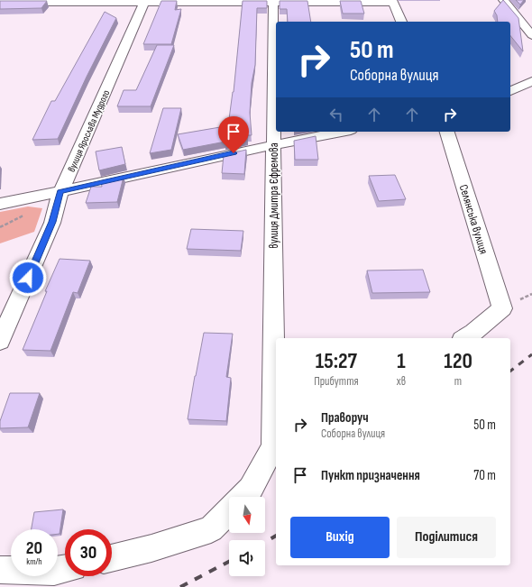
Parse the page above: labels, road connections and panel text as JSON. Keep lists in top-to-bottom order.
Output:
{
  "streets": {
    "street": ["вулиця Ярослава Мудрого", "вулиця Дмитра Єфремова", "Селянська вулиця"]
  },
  "north": "bottom",
  "page": {
    "turn": ["50 m", "Соборна вулиця"],
    "eta": [
      "15:27",
      "Прибуття",
      "1",
      "хв",
      "120",
      "m"
    ],
    "list": [
      {
        "name": "Праворуч",
        "note": "Соборна вулиця",
        "value": "50 m"
      },
      {
        "name": "Пункт призначення",
        "value": "70 m"
      }
    ],
    "buttons": ["Вихід", "Поділитися"],
    "speed": "20 km/h",
    "limit": "30"
  }
}
